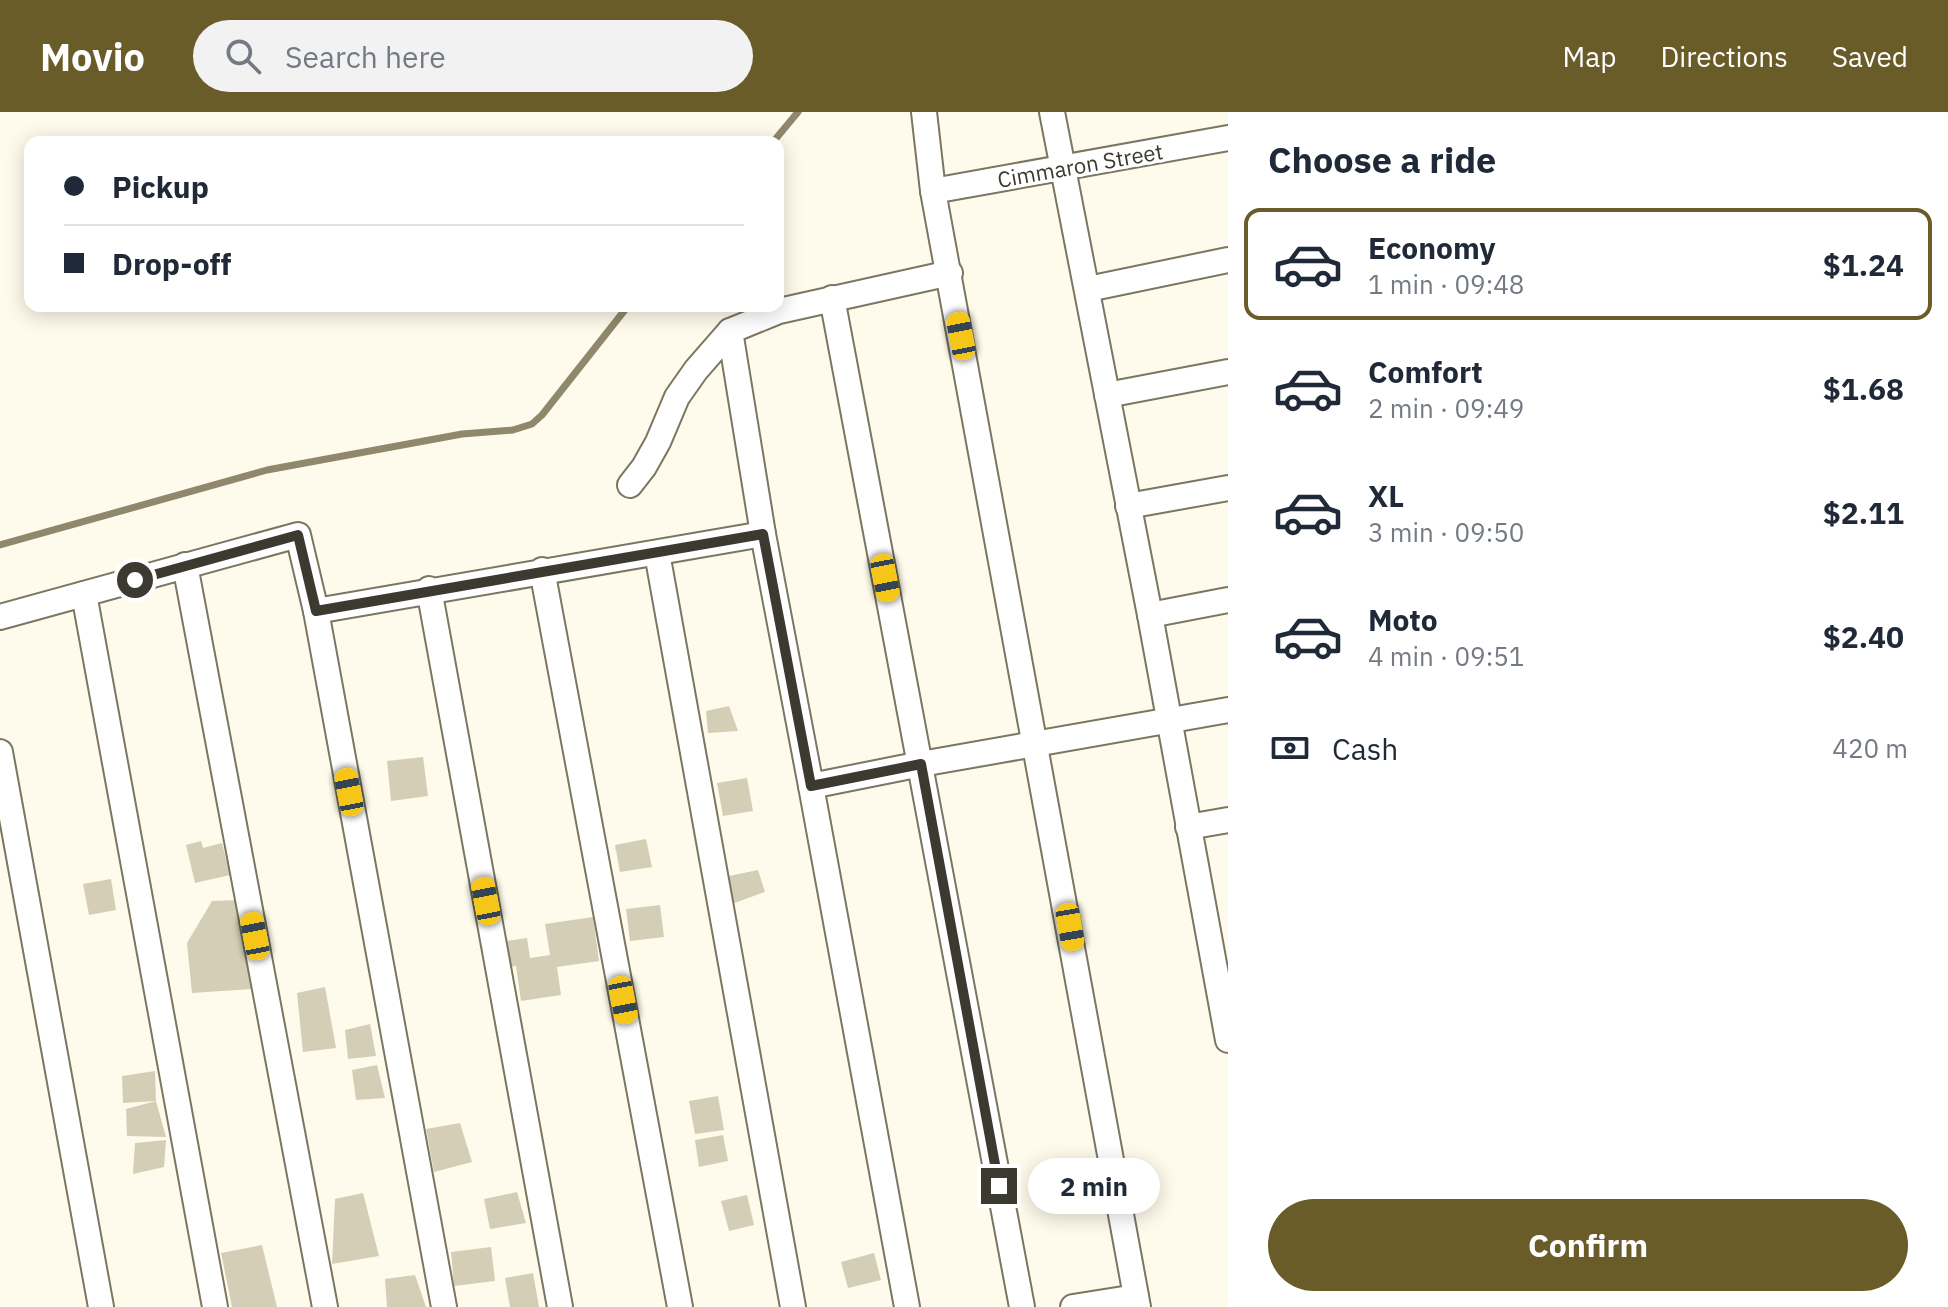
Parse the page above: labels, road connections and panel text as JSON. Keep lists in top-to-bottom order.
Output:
{
  "streets": {
    "street": ["Cimmaron Street"]
  },
  "page": {
    "header": "Movio",
    "search": "Search here",
    "nav": ["Map", "Directions", "Saved"],
    "heading": "Choose a ride",
    "banner": ["Pickup", "Drop-off"],
    "list": [
      {
        "name": "Economy",
        "note": "1 min · 09:48",
        "value": "$1.24"
      },
      {
        "name": "Comfort",
        "note": "2 min · 09:49",
        "value": "$1.68"
      },
      {
        "name": "XL",
        "note": "3 min · 09:50",
        "value": "$2.11"
      },
      {
        "name": "Moto",
        "note": "4 min · 09:51",
        "value": "$2.40"
      }
    ],
    "pay": ["Cash", "420 m"],
    "bubble": "2 min",
    "buttons": "Confirm"
  }
}
